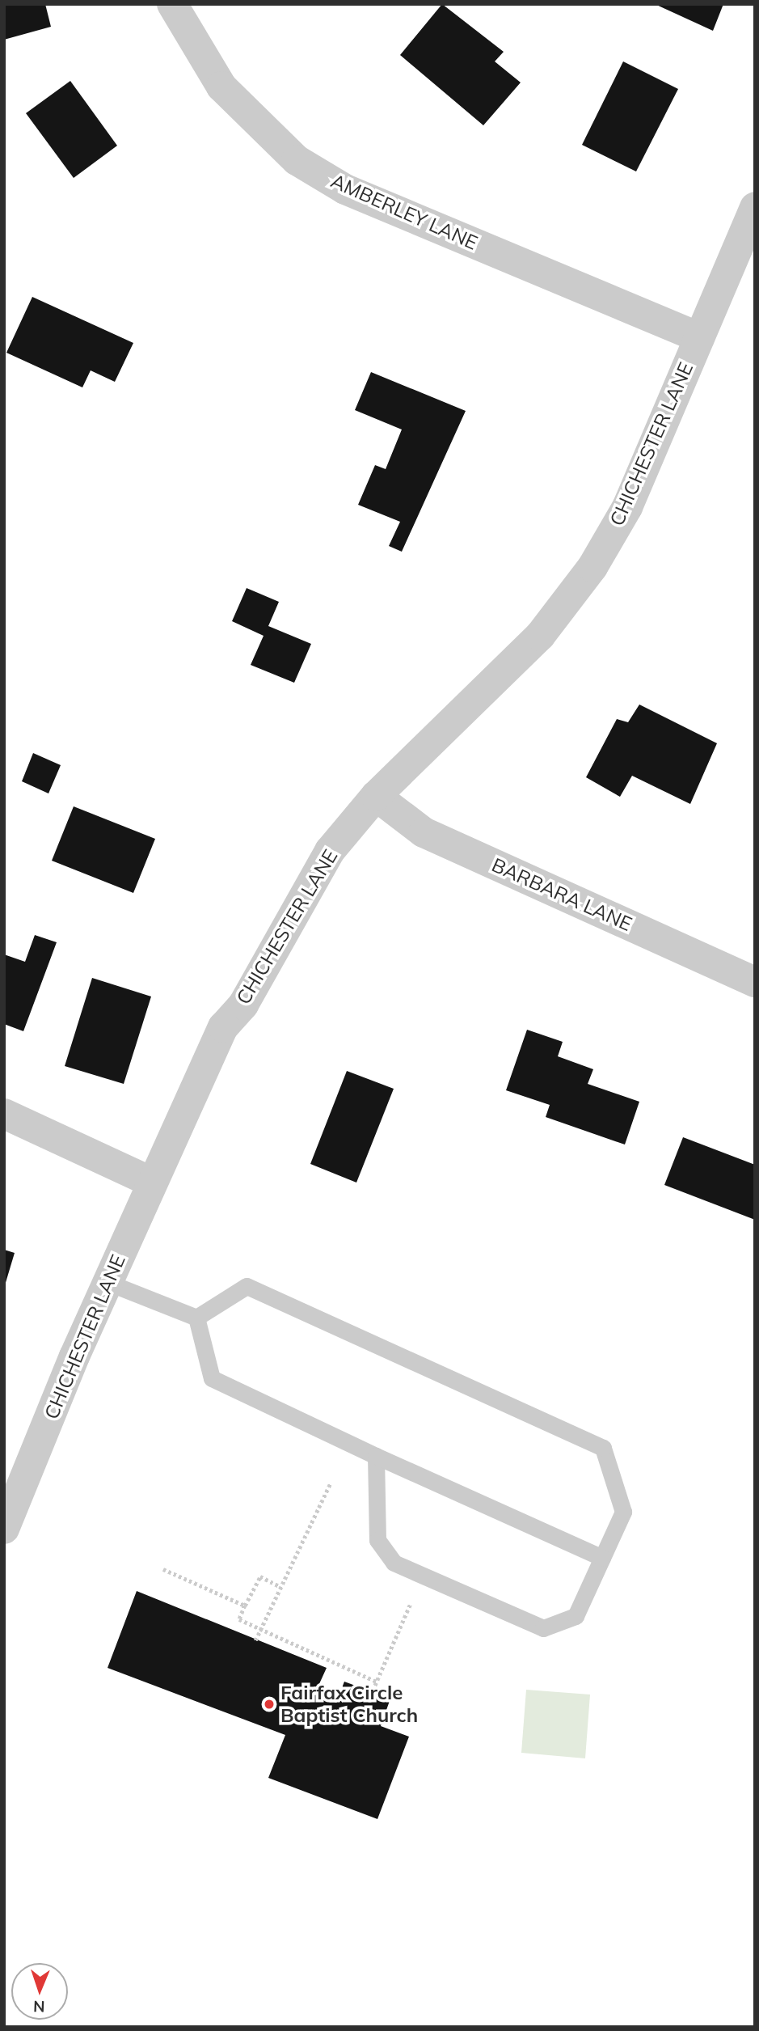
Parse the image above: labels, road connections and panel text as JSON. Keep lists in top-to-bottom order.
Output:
{
  "streets": {
    "street": ["AMBERLEY LANE", "CHICHESTER LANE", "BARBARA LANE"]
  },
  "crossings": [
    ["AMBERLEY LANE", "CHICHESTER LANE"],
    ["CHICHESTER LANE", "BARBARA LANE"]
  ],
  "places": ["Fairfax Circle Baptist Church"],
  "north": "bottom"
}
